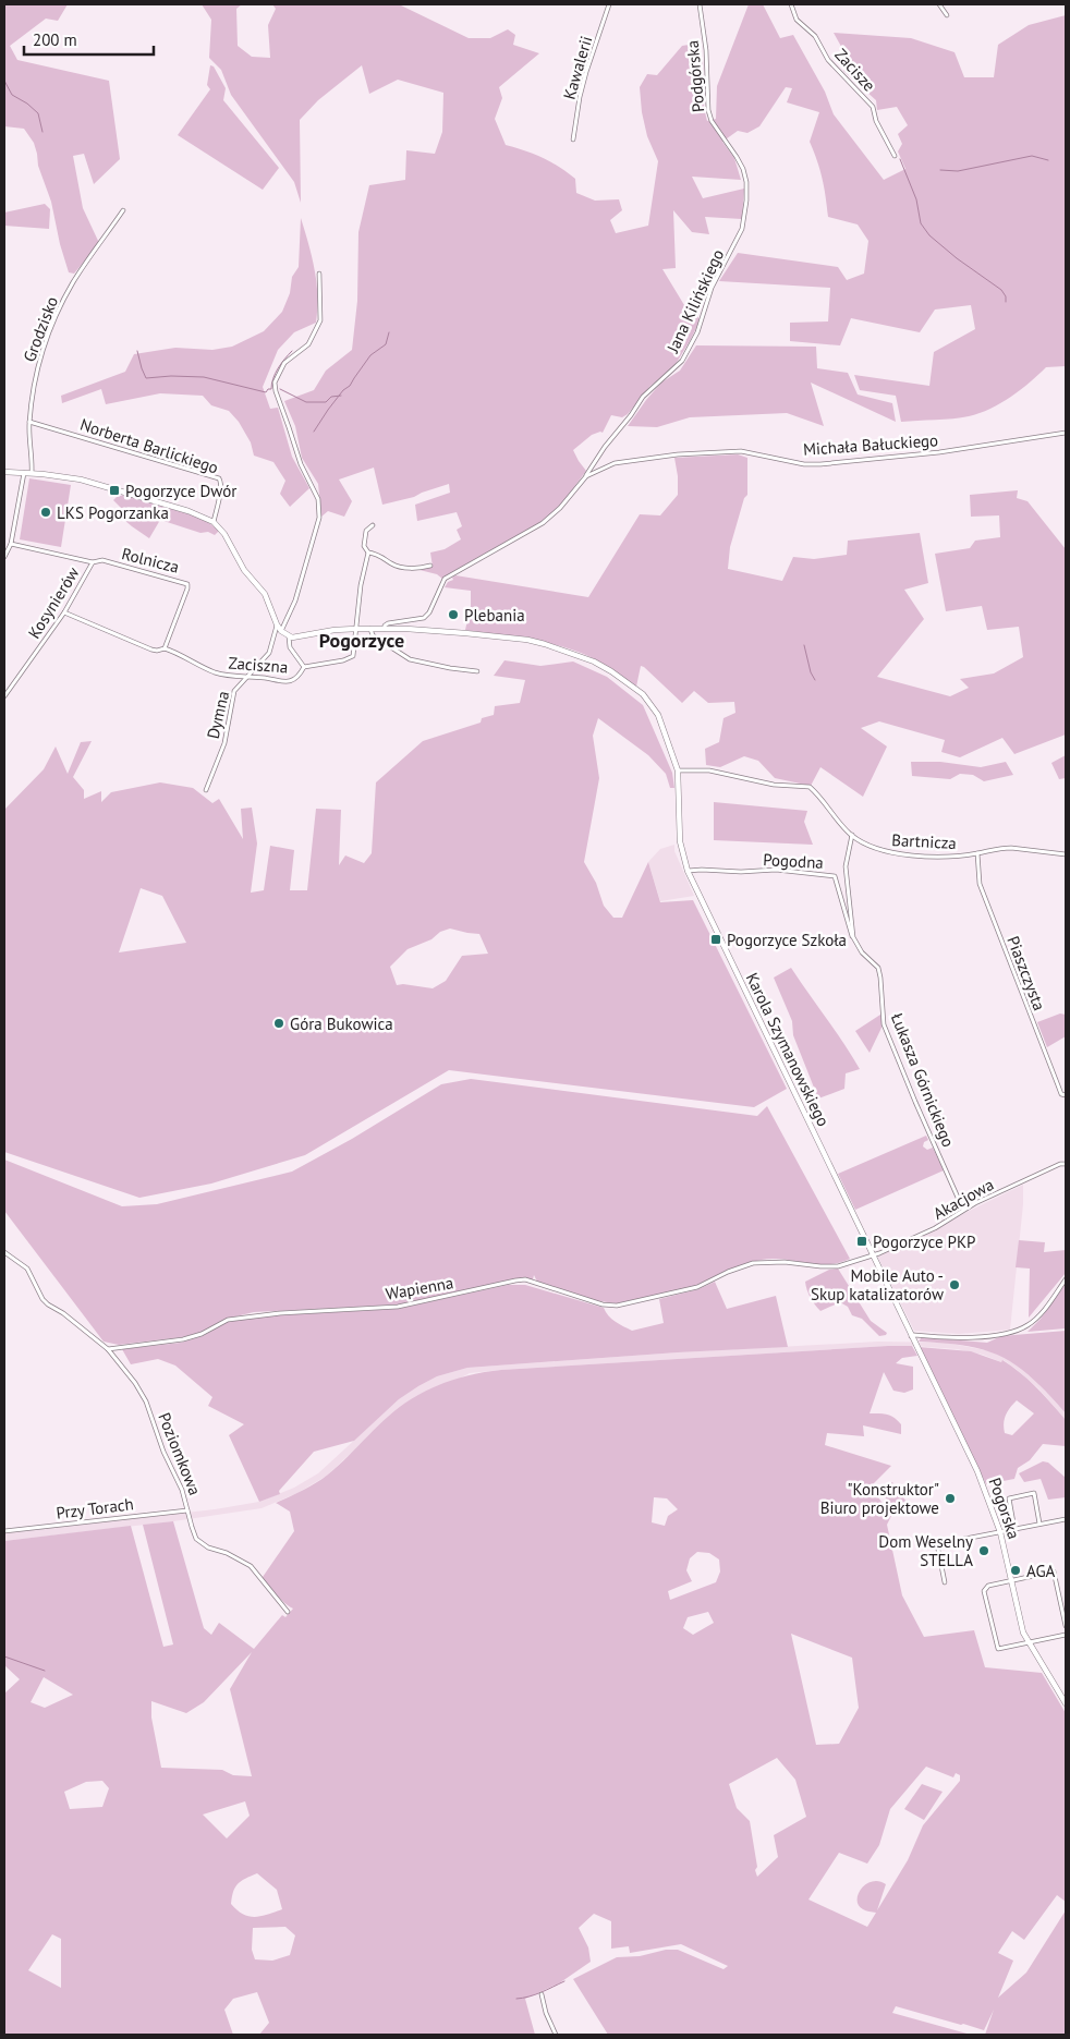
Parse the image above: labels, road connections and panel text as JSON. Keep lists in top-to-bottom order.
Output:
{
  "streets": {
    "street": [
      "Kawalerii",
      "Zacisze",
      "Podgórska",
      "Jana Kilińskiego",
      "Grodzisko",
      "Michała Bałuckiego",
      "Norberta Barlickiego",
      "Rolnicza",
      "Kosynierów",
      "Zaciszna",
      "Dymna",
      "Bartnicza",
      "Pogodna",
      "Piaszczysta",
      "Karola Szymanowskiego",
      "Łukasza Górnickiego",
      "Akacjowa",
      "Wapienna",
      "Poziomkowa",
      "Przy Torach",
      "Pogorska"
    ]
  },
  "crossings": [
    ["Podgórska", "Jana Kilińskiego"],
    ["Jana Kilińskiego", "Michała Bałuckiego"],
    ["Grodzisko", "Norberta Barlickiego"],
    ["Michała Bałuckiego", "Karola Szymanowskiego"],
    ["Rolnicza", "Kosynierów"],
    ["Rolnicza", "Zaciszna"],
    ["Zaciszna", "Dymna"],
    ["Zaciszna", "Karola Szymanowskiego"],
    ["Bartnicza", "Piaszczysta"],
    ["Bartnicza", "Karola Szymanowskiego"],
    ["Pogodna", "Karola Szymanowskiego"],
    ["Pogodna", "Łukasza Górnickiego"],
    ["Karola Szymanowskiego", "Akacjowa"],
    ["Karola Szymanowskiego", "Wapienna"],
    ["Karola Szymanowskiego", "Pogorska"],
    ["Łukasza Górnickiego", "Akacjowa"],
    ["Akacjowa", "Wapienna"],
    ["Wapienna", "Poziomkowa"],
    ["Poziomkowa", "Przy Torach"]
  ],
  "districts": ["Pogorzyce"],
  "places": {
    "transit": ["Pogorzyce Dwór", "Pogorzyce Szkoła", "Pogorzyce PKP"],
    "other": [
      "LKS Pogorzanka",
      "Plebania",
      "Góra Bukowica",
      "Mobile Auto - Skup katalizatorów",
      "\"Konstruktor\" Biuro projektowe",
      "Dom Weselny STELLA",
      "AGA"
    ]
  },
  "scale_bar": "200 m"
}
